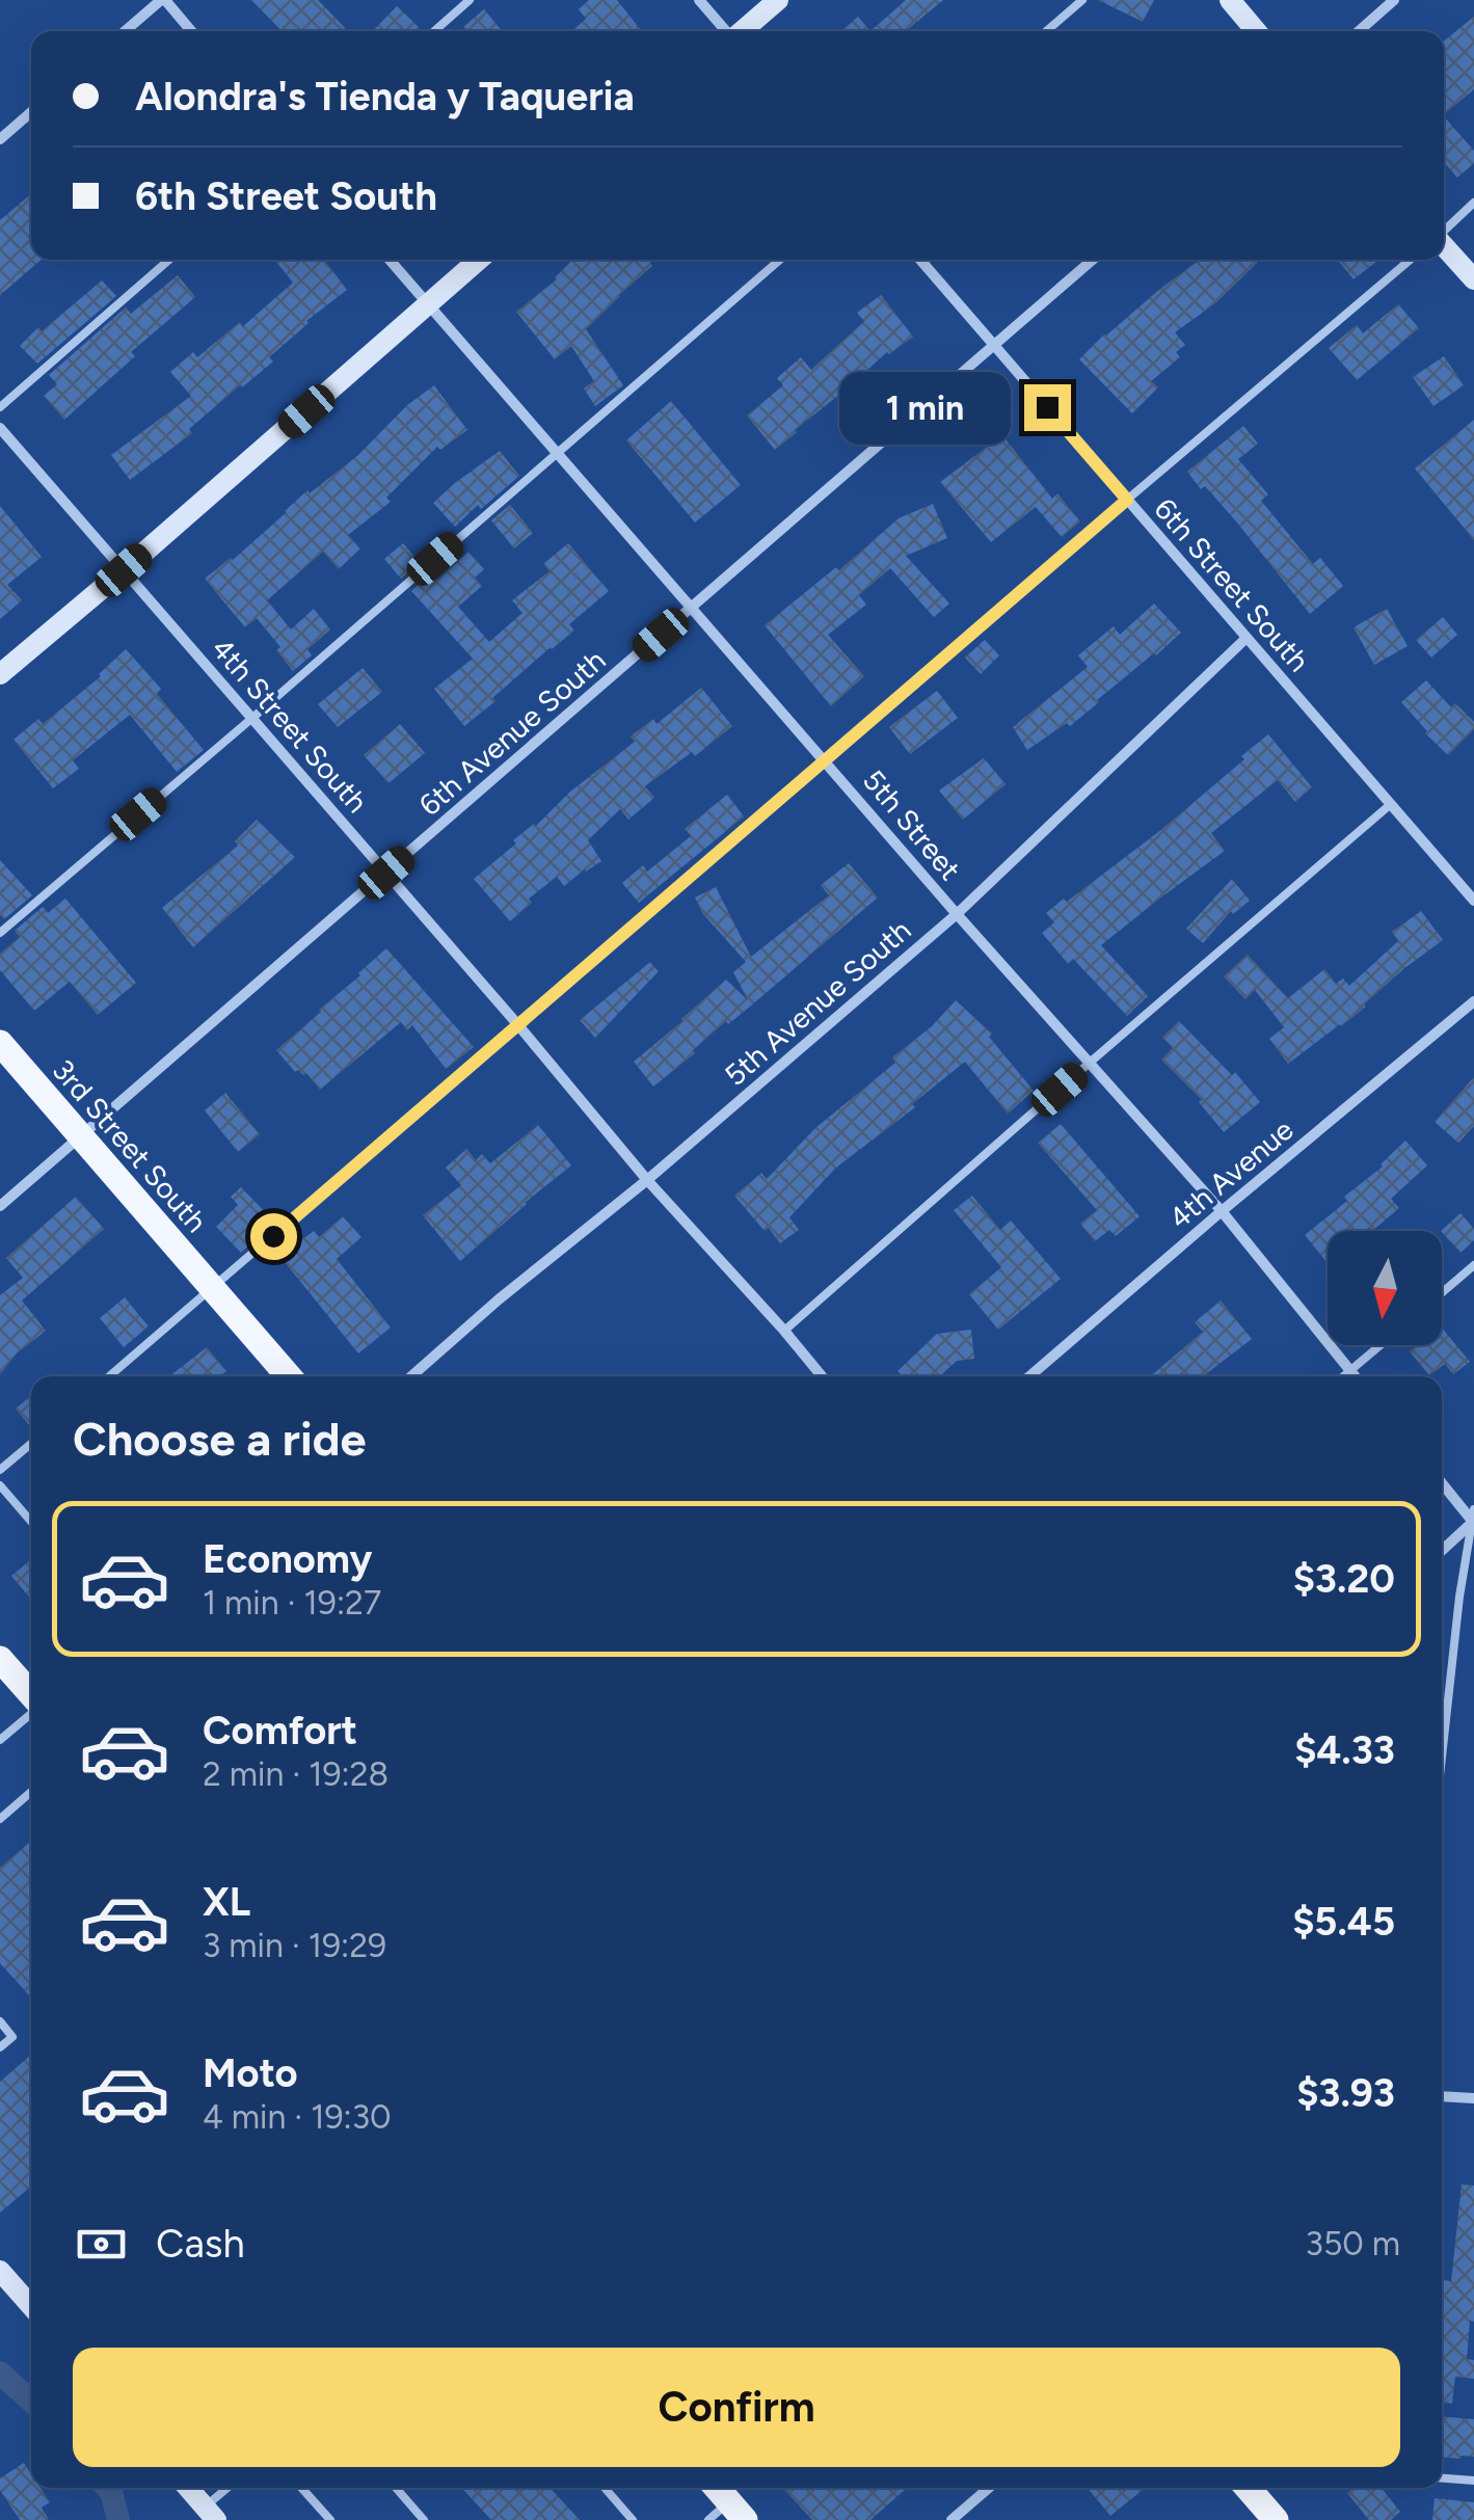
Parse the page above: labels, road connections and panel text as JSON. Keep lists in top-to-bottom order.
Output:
{
  "streets": {
    "main road": ["3rd Street South"],
    "street": [
      "6th Street South",
      "4th Street South",
      "6th Avenue South",
      "5th Street",
      "5th Avenue South",
      "4th Avenue"
    ]
  },
  "crossings": [
    ["6th Street South", "6th Avenue South"],
    ["6th Street South", "5th Avenue South"],
    ["4th Street South", "6th Avenue South"],
    ["4th Street South", "5th Avenue South"],
    ["6th Avenue South", "5th Street"],
    ["6th Avenue South", "3rd Street South"],
    ["5th Street", "5th Avenue South"],
    ["5th Street", "4th Avenue"]
  ],
  "north": "bottom",
  "page": {
    "banner": ["Alondra's Tienda y Taqueria", "6th Street South"],
    "bubble": "1 min",
    "heading": "Choose a ride",
    "list": [
      {
        "name": "Economy",
        "note": "1 min · 19:27",
        "value": "$3.20"
      },
      {
        "name": "Comfort",
        "note": "2 min · 19:28",
        "value": "$4.33"
      },
      {
        "name": "XL",
        "note": "3 min · 19:29",
        "value": "$5.45"
      },
      {
        "name": "Moto",
        "note": "4 min · 19:30",
        "value": "$3.93"
      }
    ],
    "pay": ["Cash", "350 m"],
    "buttons": "Confirm"
  }
}
